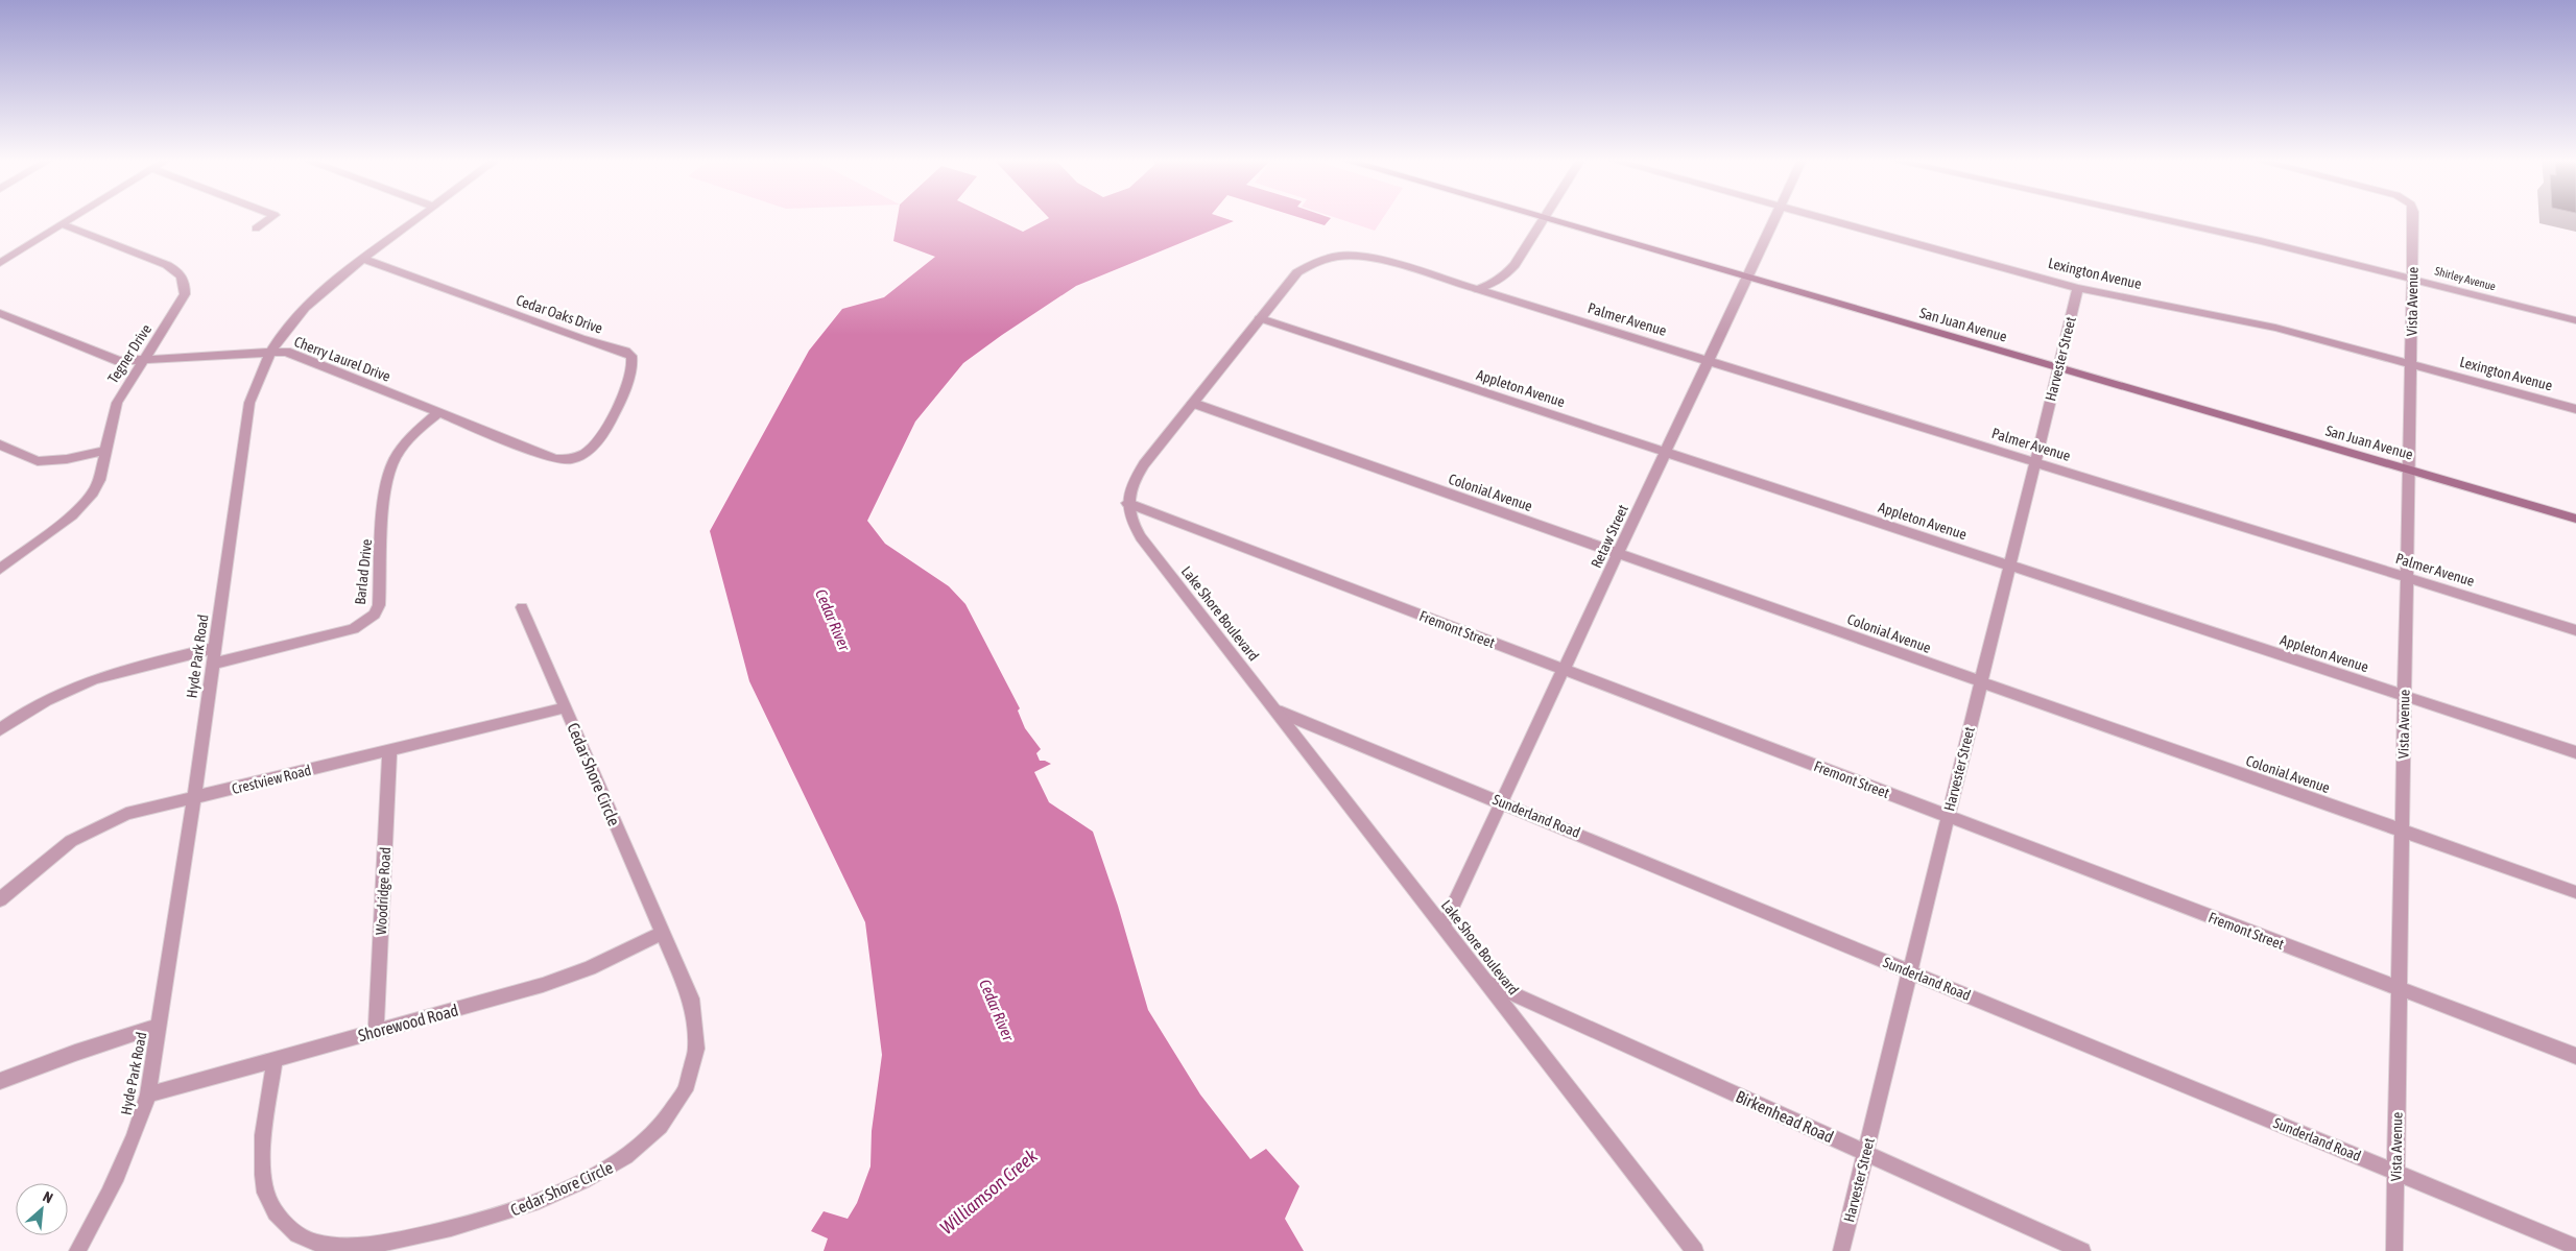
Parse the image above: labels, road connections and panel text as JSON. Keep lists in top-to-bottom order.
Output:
{
  "streets": {
    "main road": ["San Juan Avenue"],
    "street": [
      "Lexington Avenue",
      "Shirley Avenue",
      "Vista Avenue",
      "Cedar Oaks Drive",
      "Palmer Avenue",
      "Tegner Drive",
      "Cherry Laurel Drive",
      "Harvester Street",
      "Appleton Avenue",
      "Colonial Avenue",
      "Retaw Street",
      "Barlad Drive",
      "Lake Shore Boulevard",
      "Fremont Street",
      "Hyde Park Road",
      "Cedar Shore Circle",
      "Crestview Road",
      "Sunderland Road",
      "Woodridge Road",
      "Shorewood Road",
      "Birkenhead Road"
    ]
  },
  "crossings": [
    ["Lexington Avenue", "Vista Avenue"],
    ["Lexington Avenue", "Harvester Street"],
    ["Shirley Avenue", "Vista Avenue"],
    ["Vista Avenue", "Palmer Avenue"],
    ["Vista Avenue", "San Juan Avenue"],
    ["Vista Avenue", "Appleton Avenue"],
    ["Vista Avenue", "Colonial Avenue"],
    ["Vista Avenue", "Fremont Street"],
    ["Vista Avenue", "Sunderland Road"],
    ["Cedar Oaks Drive", "Cherry Laurel Drive"],
    ["Cedar Oaks Drive", "Hyde Park Road"],
    ["Palmer Avenue", "Harvester Street"],
    ["Palmer Avenue", "Retaw Street"],
    ["San Juan Avenue", "Harvester Street"],
    ["San Juan Avenue", "Retaw Street"],
    ["Tegner Drive", "Cherry Laurel Drive"],
    ["Cherry Laurel Drive", "Barlad Drive"],
    ["Cherry Laurel Drive", "Hyde Park Road"],
    ["Harvester Street", "Appleton Avenue"],
    ["Harvester Street", "Colonial Avenue"],
    ["Harvester Street", "Fremont Street"],
    ["Harvester Street", "Sunderland Road"],
    ["Harvester Street", "Birkenhead Road"],
    ["Appleton Avenue", "Retaw Street"],
    ["Colonial Avenue", "Retaw Street"],
    ["Retaw Street", "Lake Shore Boulevard"],
    ["Retaw Street", "Fremont Street"],
    ["Retaw Street", "Sunderland Road"],
    ["Barlad Drive", "Hyde Park Road"],
    ["Lake Shore Boulevard", "Fremont Street"],
    ["Lake Shore Boulevard", "Sunderland Road"],
    ["Lake Shore Boulevard", "Birkenhead Road"],
    ["Hyde Park Road", "Crestview Road"],
    ["Hyde Park Road", "Shorewood Road"],
    ["Cedar Shore Circle", "Crestview Road"],
    ["Cedar Shore Circle", "Shorewood Road"],
    ["Crestview Road", "Woodridge Road"],
    ["Woodridge Road", "Shorewood Road"]
  ],
  "water": ["Cedar River", "Williamson Creek"],
  "north": "top right"
}
